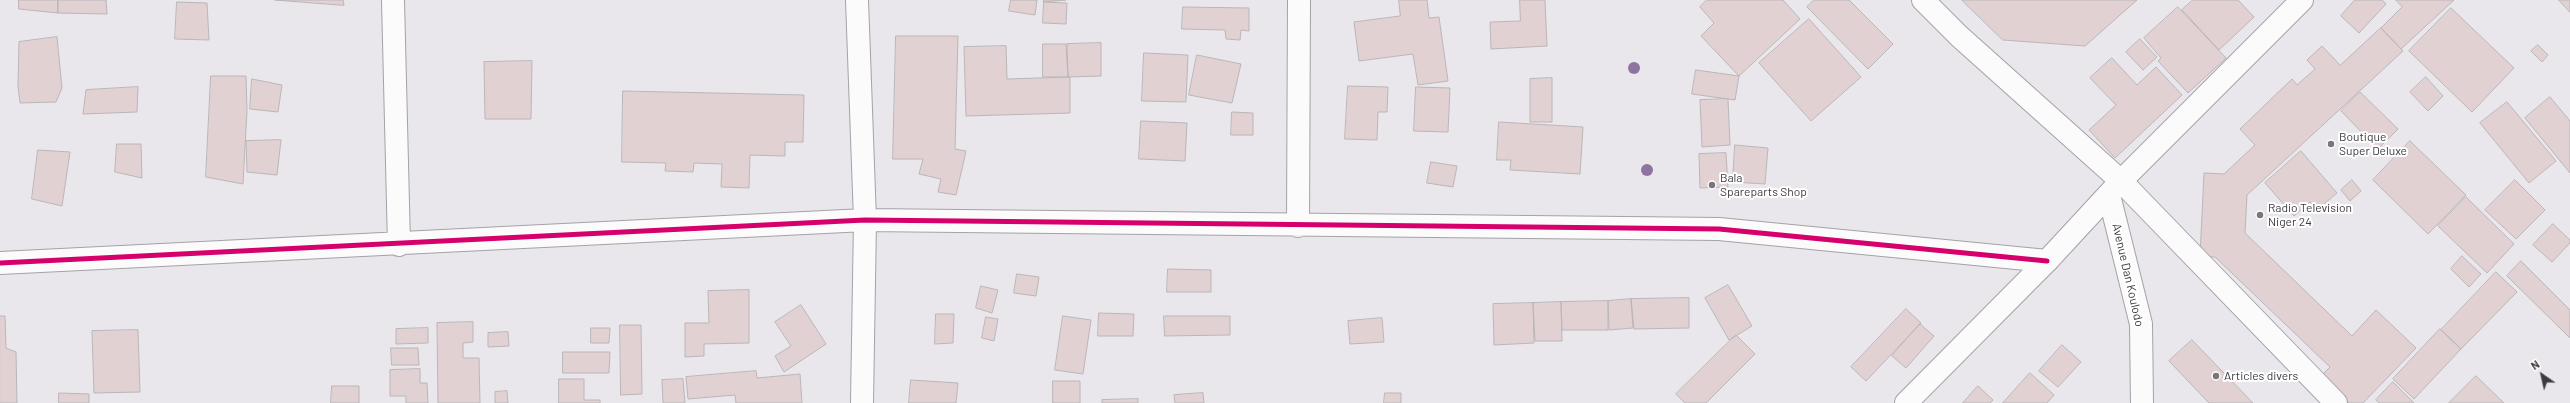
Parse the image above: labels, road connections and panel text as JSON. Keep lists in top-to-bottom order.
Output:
{
  "streets": {
    "street": ["Avenue Dan Koulodo"]
  },
  "places": [
    "Boutique Super Deluxe",
    "Bala Spareparts Shop",
    "Radio Television Niger 24",
    "Articles divers"
  ],
  "north": "top left"
}
